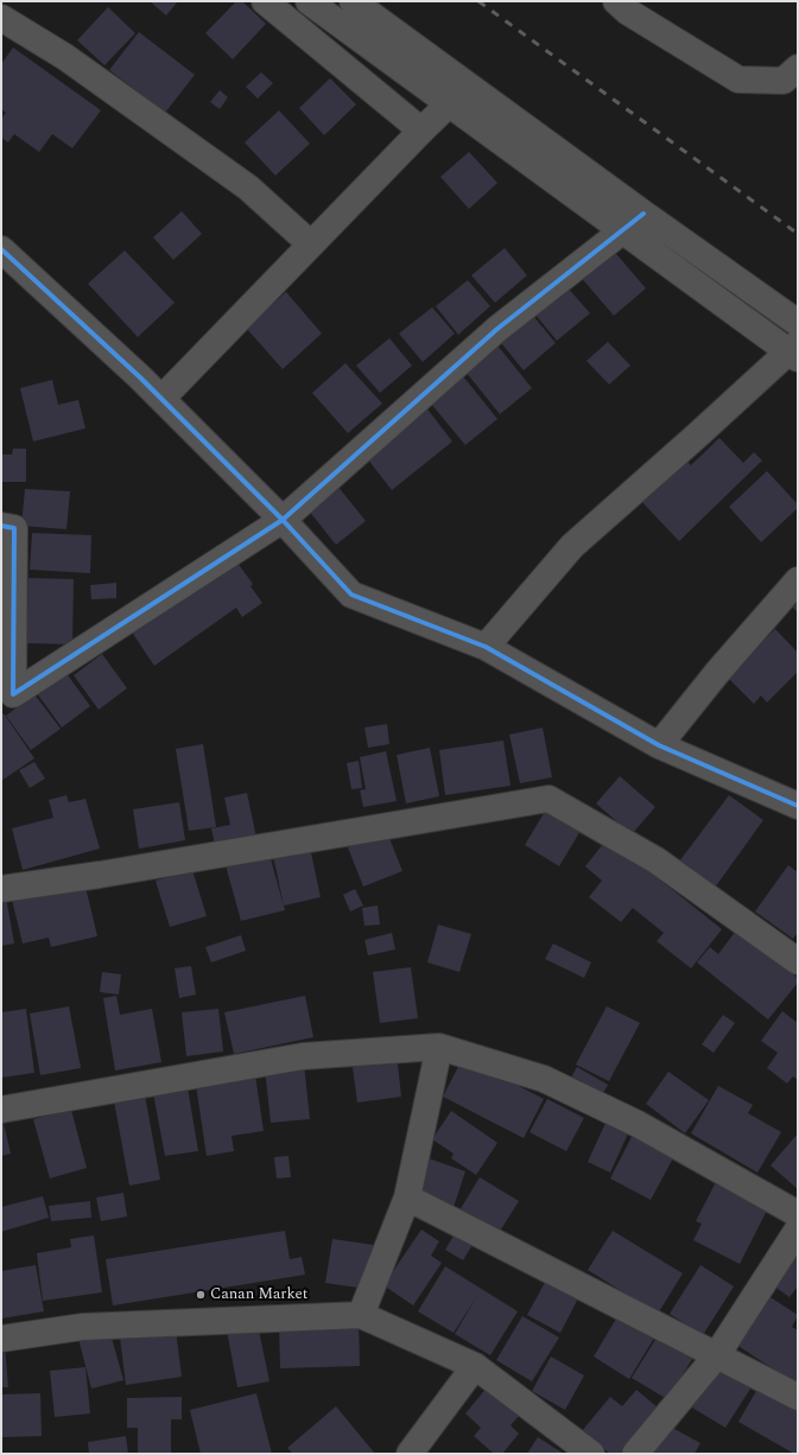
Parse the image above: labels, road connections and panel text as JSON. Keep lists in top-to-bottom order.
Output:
{
  "places": ["Canan Market"]
}
